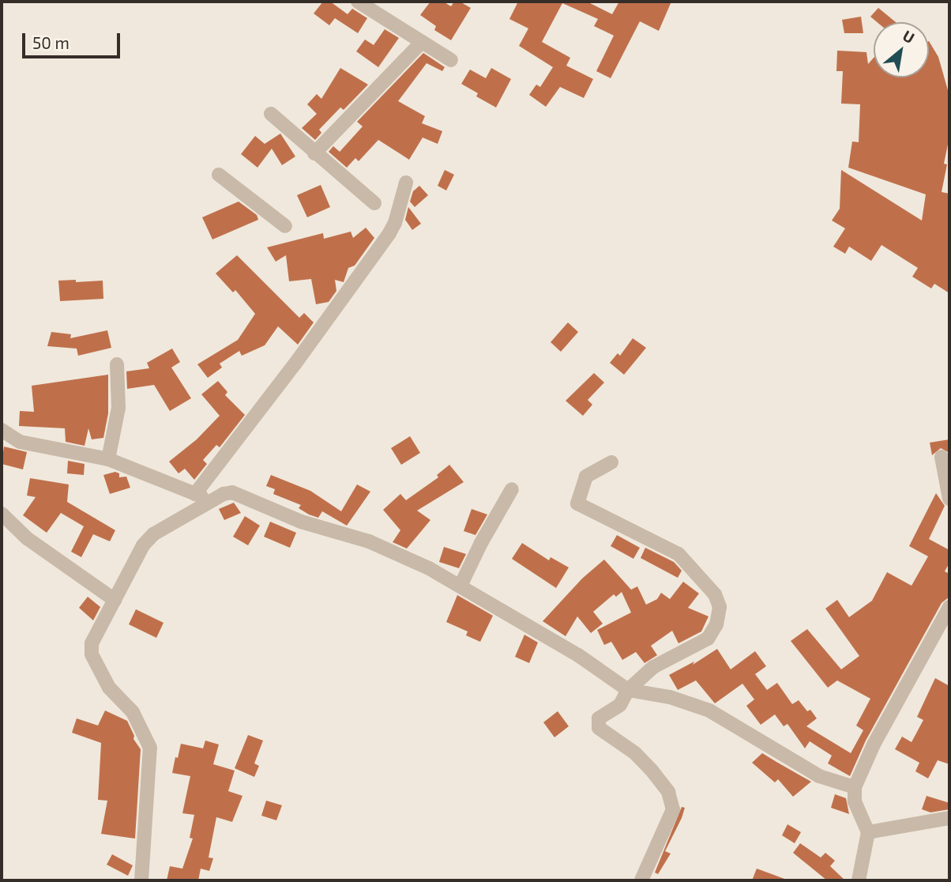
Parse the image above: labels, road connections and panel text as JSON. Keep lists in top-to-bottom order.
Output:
{
  "scale_bar": "50 m",
  "north": "top right"
}
